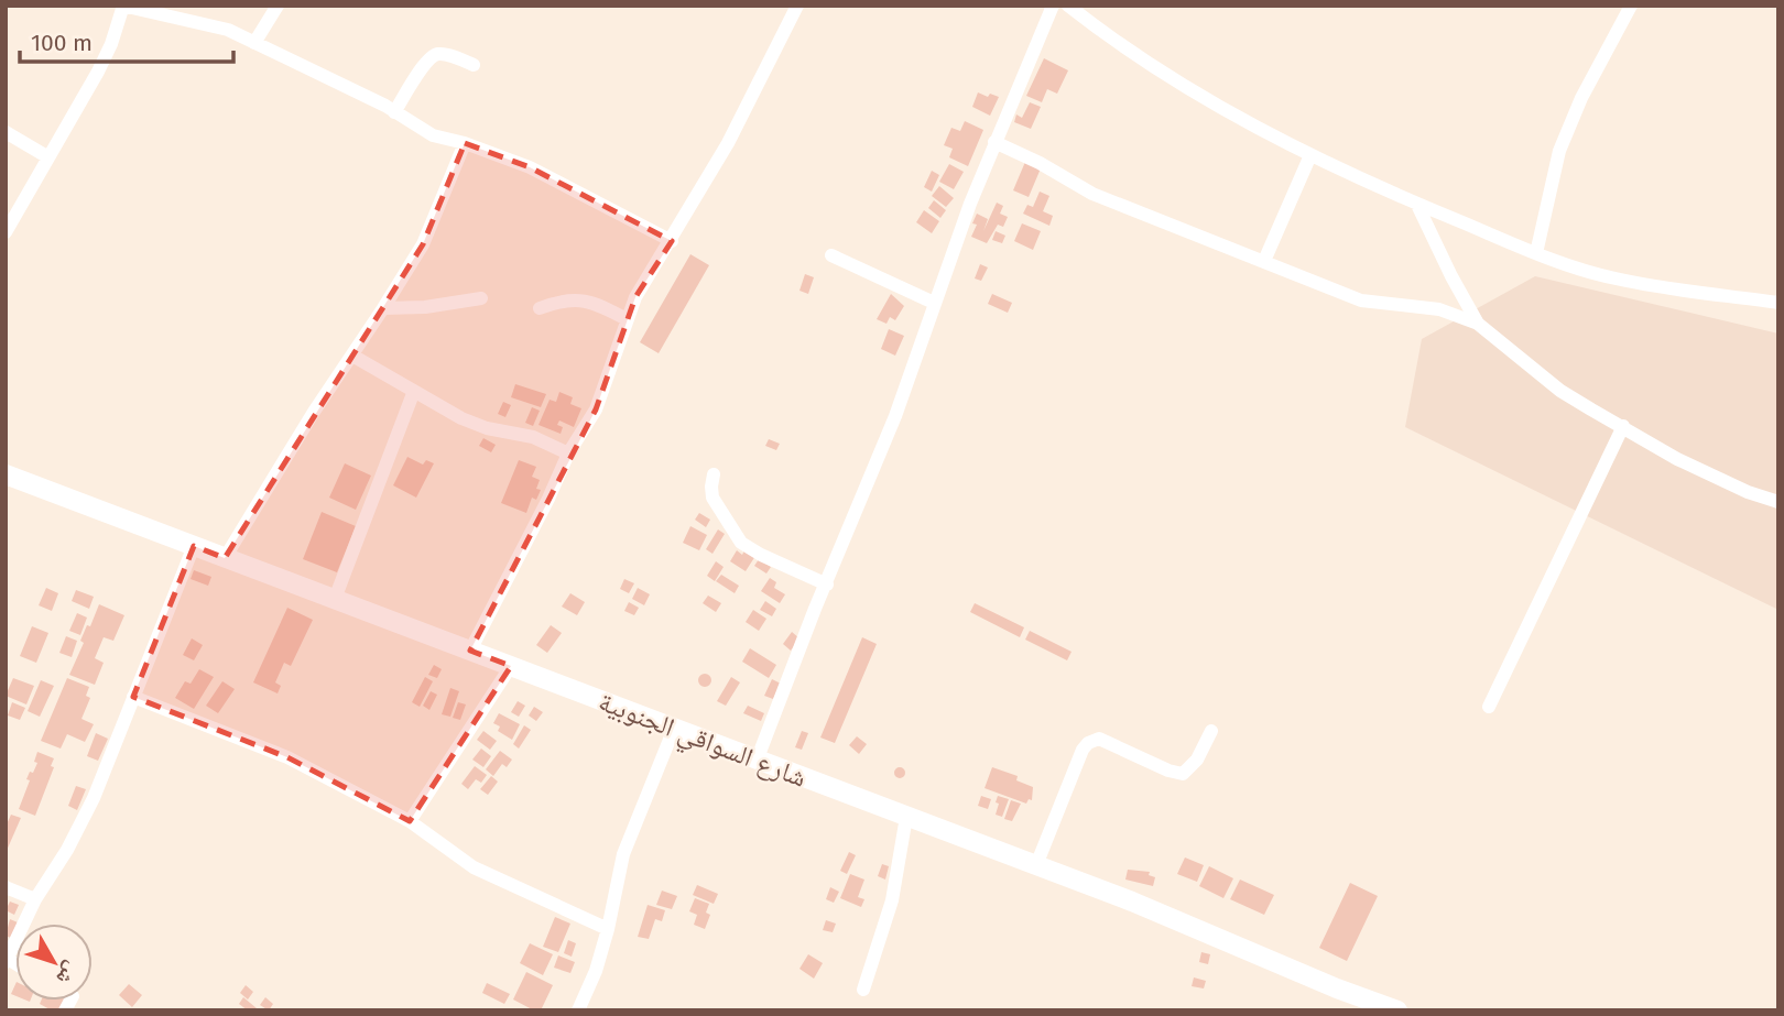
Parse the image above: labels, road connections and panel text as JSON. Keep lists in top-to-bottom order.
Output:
{
  "streets": {
    "street": ["شارع السواقي الجنوبية"]
  },
  "scale_bar": "100 m",
  "north": "bottom right"
}
